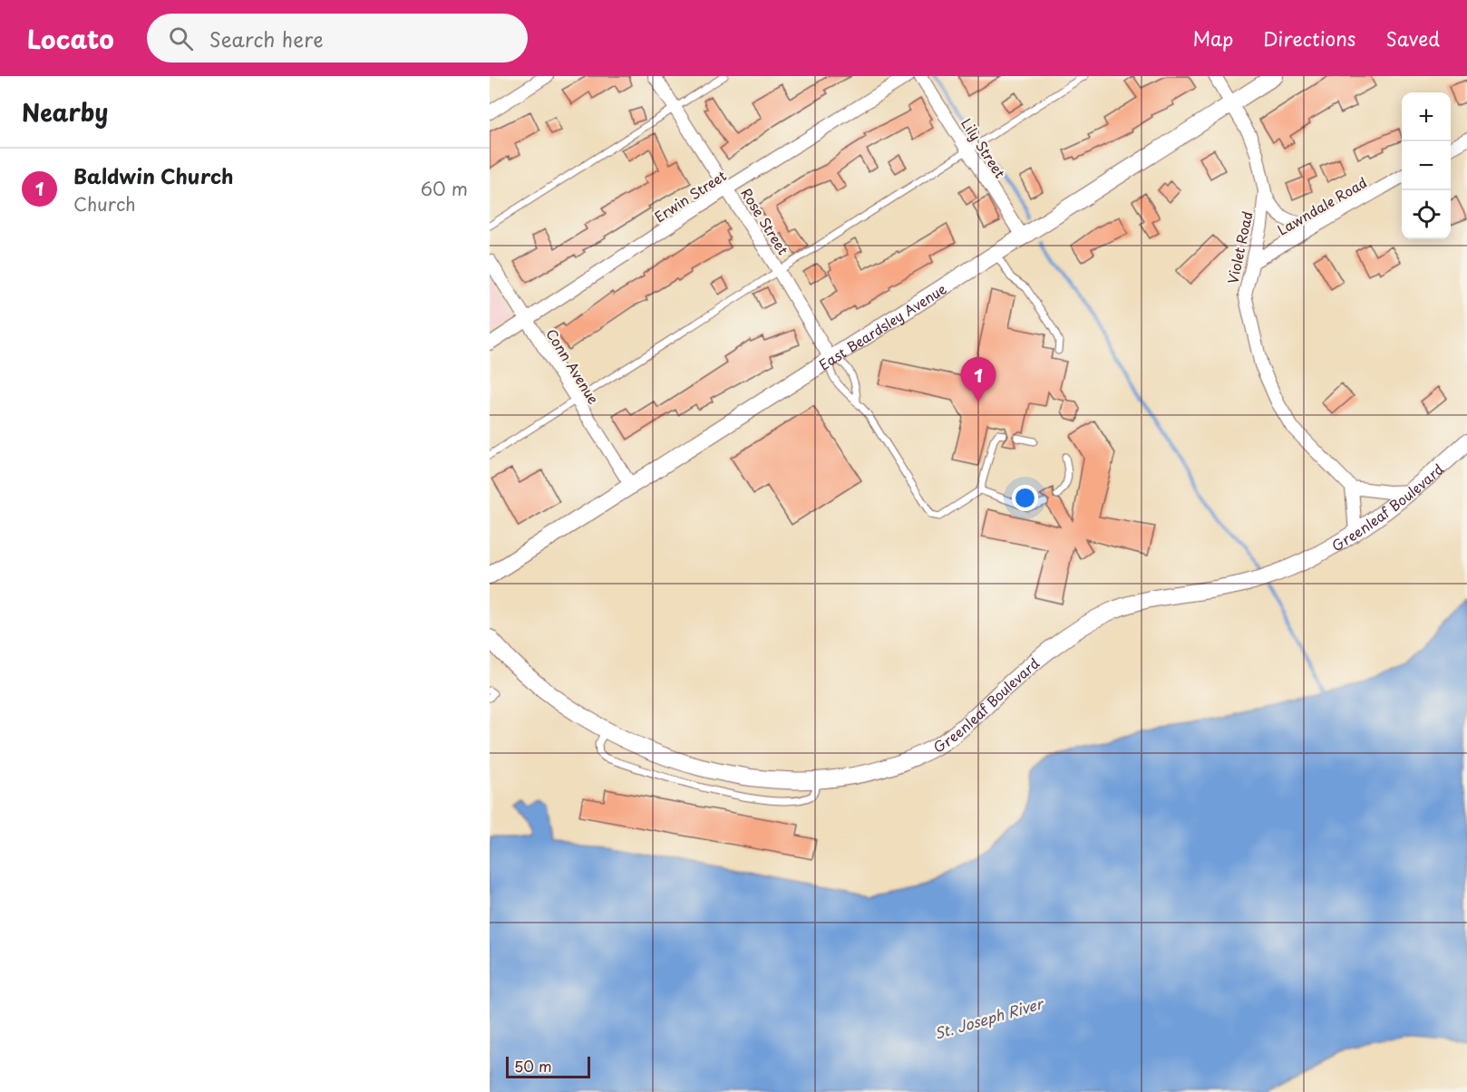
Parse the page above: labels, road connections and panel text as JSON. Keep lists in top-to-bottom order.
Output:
{
  "streets": {
    "street": [
      "Lily Street",
      "Erwin Street",
      "Lawndale Road",
      "Rose Street",
      "Violet Road",
      "East Beardsley Avenue",
      "Conn Avenue",
      "Greenleaf Boulevard"
    ]
  },
  "crossings": [
    ["Lily Street", "East Beardsley Avenue"],
    ["Erwin Street", "Rose Street"],
    ["Erwin Street", "Conn Avenue"],
    ["Lawndale Road", "Violet Road"],
    ["Rose Street", "East Beardsley Avenue"],
    ["Violet Road", "East Beardsley Avenue"],
    ["East Beardsley Avenue", "Conn Avenue"]
  ],
  "water": ["St. Joseph River"],
  "scale_bar": "50 m",
  "page": {
    "header": "Locato",
    "search": "Search here",
    "nav": ["Map", "Directions", "Saved"],
    "heading": "Nearby",
    "map_buttons": ["+", "−"],
    "list": [
      {
        "mark": "1",
        "name": "Baldwin Church",
        "note": "Church",
        "value": "60 m"
      }
    ],
    "pins": "1",
    "scale": "50 m"
  }
}
